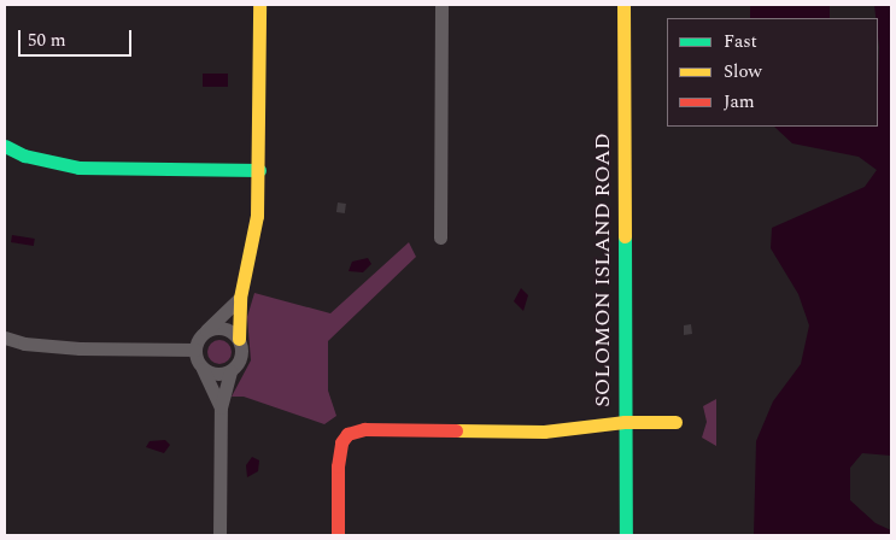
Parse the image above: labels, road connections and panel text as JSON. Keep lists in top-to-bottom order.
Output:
{
  "streets": {
    "street": ["SOLOMON ISLAND ROAD"]
  },
  "legend": ["Fast", "Slow", "Jam"],
  "scale_bar": "50 m"
}
